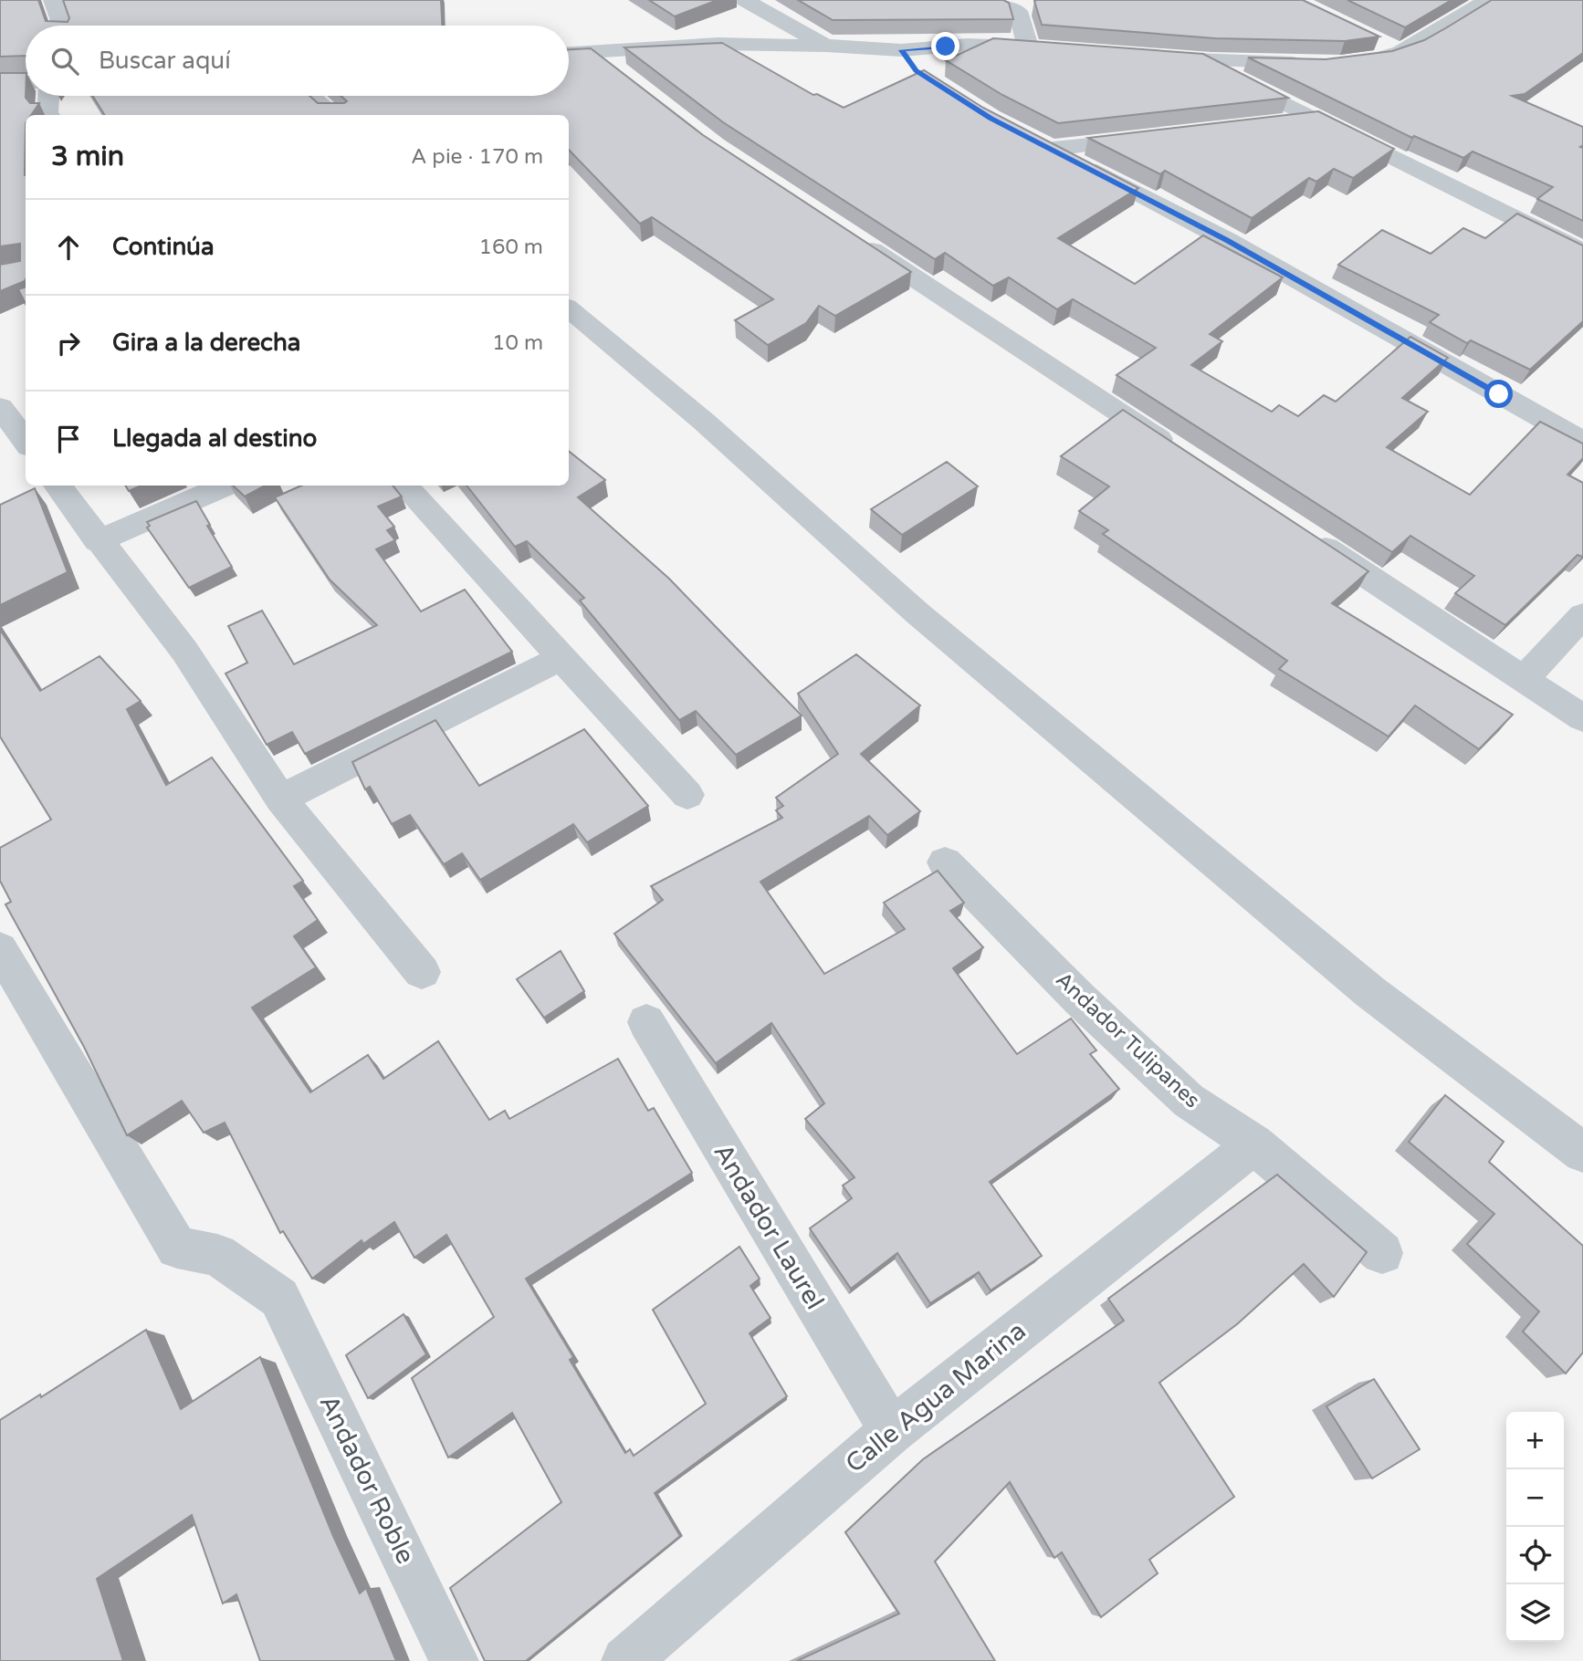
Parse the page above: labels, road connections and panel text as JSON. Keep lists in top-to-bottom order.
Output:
{
  "streets": {
    "street": [
      "Andador Tulipanes",
      "Andador Laurel",
      "Calle Agua Marina",
      "Andador Roble"
    ]
  },
  "crossings": [
    ["Andador Tulipanes", "Calle Agua Marina"],
    ["Andador Laurel", "Calle Agua Marina"]
  ],
  "page": {
    "search": "Buscar aquí",
    "heading": ["3 min", "A pie · 170 m"],
    "list": [
      ["Continúa", "160 m"],
      ["Gira a la derecha", "10 m"],
      "Llegada al destino"
    ],
    "map_buttons": ["+", "−"]
  }
}
